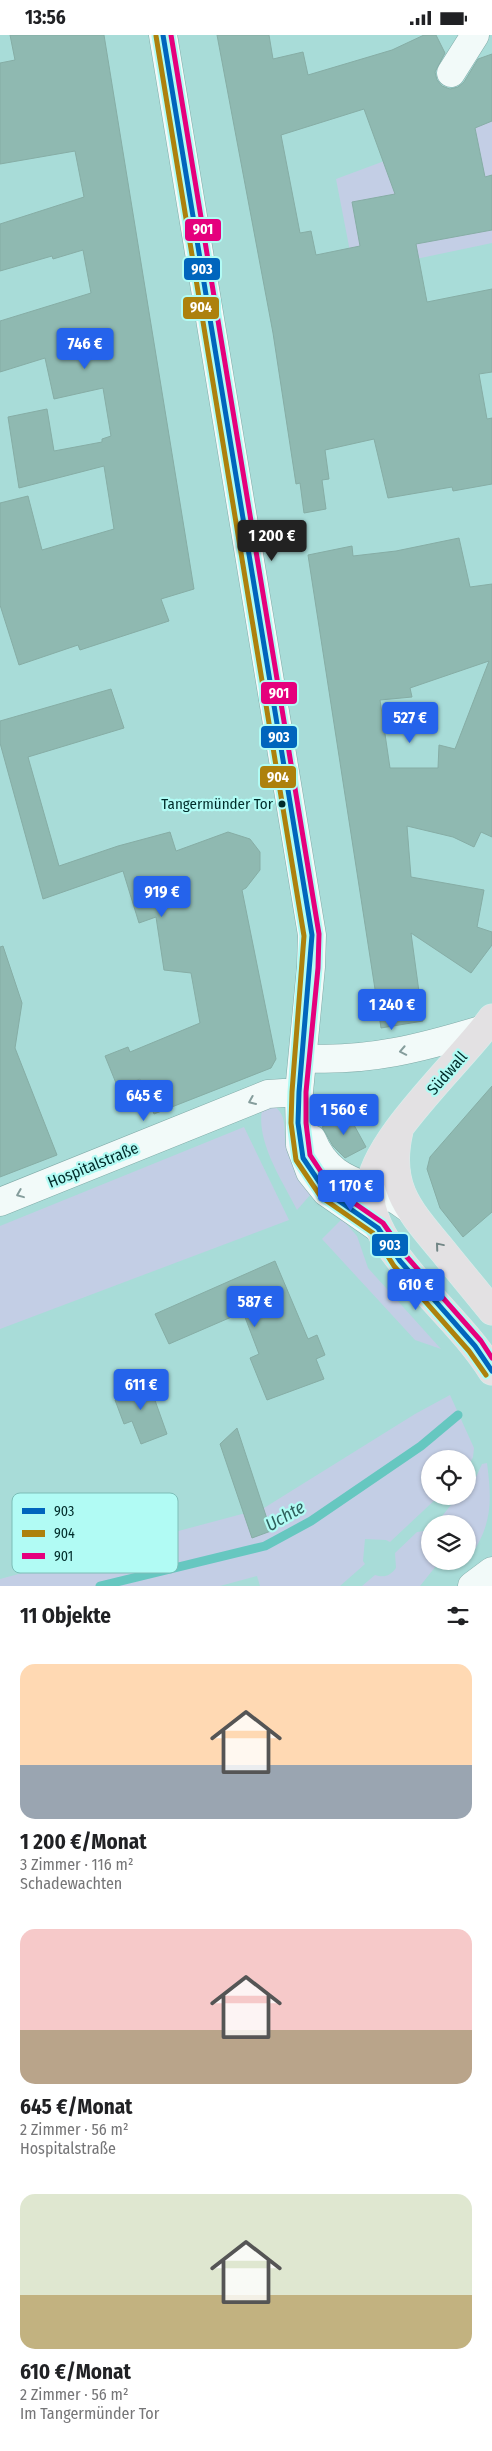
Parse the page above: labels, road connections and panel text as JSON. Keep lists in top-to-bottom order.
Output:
{
  "streets": {
    "main road": ["Südwall"],
    "street": ["Hospitalstraße"]
  },
  "one_way": ["Hospitalstraße"],
  "water": ["Uchte"],
  "places": ["Tangermünder Tor"],
  "lines": ["transit line 903", "transit line 901", "transit line 904"],
  "legend": ["903", "904", "901"],
  "page": {
    "status": "13:56",
    "price": [
      "746 €",
      "1 200 €",
      "527 €",
      "919 €",
      "1 240 €",
      "645 €",
      "1 560 €",
      "1 170 €",
      "610 €",
      "587 €",
      "611 €"
    ],
    "heading": "11 Objekte",
    "list": [
      {
        "name": "1 200 €/Monat",
        "note": "3 Zimmer · 116 m² · Schadewachten"
      },
      {
        "name": "645 €/Monat",
        "note": "2 Zimmer · 56 m² · Hospitalstraße"
      },
      {
        "name": "610 €/Monat",
        "note": "2 Zimmer · 56 m² · Im Tangermünder Tor"
      }
    ]
  }
}
